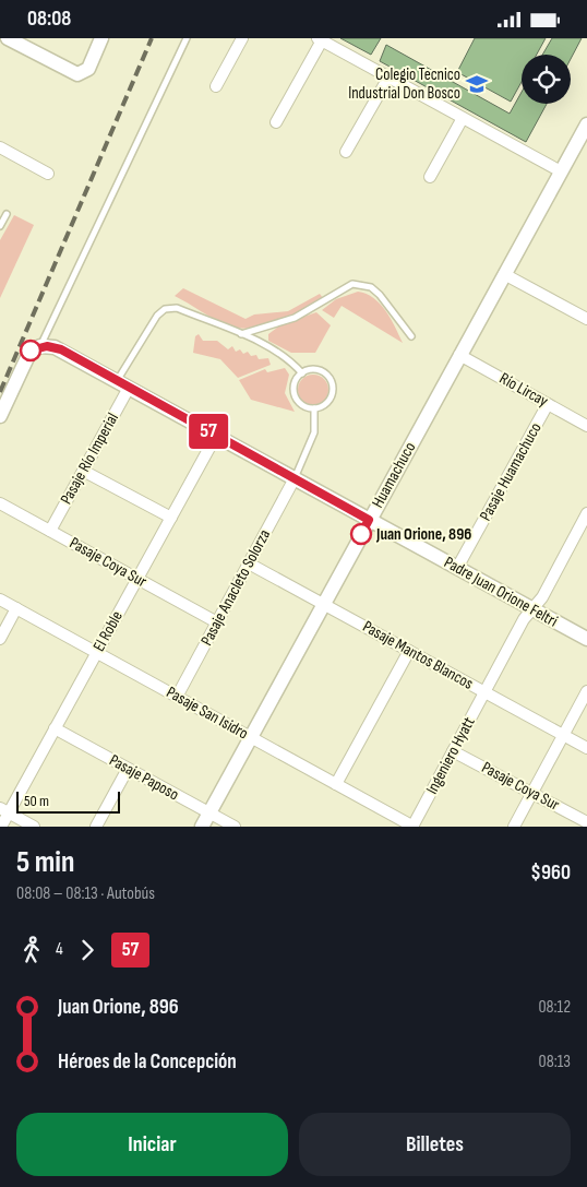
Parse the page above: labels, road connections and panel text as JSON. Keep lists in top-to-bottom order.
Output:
{
  "streets": {
    "street": [
      "Río Lircay",
      "Pasaje Río Imperial",
      "Pasaje Huamachuco",
      "Huamachuco",
      "Pasaje Coya Sur",
      "Pasaje Anacleto Solorza",
      "Padre Juan Orione Feltri",
      "El Roble",
      "Pasaje Mantos Blancos",
      "Pasaje San Isidro",
      "Ingeniero Hyatt",
      "Pasaje Paposo"
    ]
  },
  "crossings": [
    ["Río Lircay", "Pasaje Huamachuco"],
    ["Río Lircay", "Huamachuco"],
    ["Pasaje Río Imperial", "Pasaje Coya Sur"],
    ["Pasaje Río Imperial", "Padre Juan Orione Feltri"],
    ["Pasaje Huamachuco", "Padre Juan Orione Feltri"],
    ["Huamachuco", "Padre Juan Orione Feltri"],
    ["Huamachuco", "Pasaje Mantos Blancos"],
    ["Huamachuco", "Pasaje San Isidro"],
    ["Huamachuco", "Pasaje Paposo"],
    ["Pasaje Coya Sur", "Pasaje Anacleto Solorza"],
    ["Pasaje Coya Sur", "El Roble"],
    ["Pasaje Coya Sur", "Ingeniero Hyatt"],
    ["Pasaje Anacleto Solorza", "Padre Juan Orione Feltri"],
    ["Pasaje Anacleto Solorza", "Pasaje Mantos Blancos"],
    ["Pasaje Anacleto Solorza", "Pasaje San Isidro"],
    ["Padre Juan Orione Feltri", "El Roble"],
    ["Padre Juan Orione Feltri", "Ingeniero Hyatt"],
    ["El Roble", "Pasaje San Isidro"],
    ["El Roble", "Pasaje Paposo"],
    ["Pasaje Mantos Blancos", "Ingeniero Hyatt"],
    ["Pasaje San Isidro", "Ingeniero Hyatt"]
  ],
  "places": {
    "school or university": ["Colegio Tecnico Industrial Don Bosco"],
    "other": ["Juan Orione, 896"]
  },
  "lines": ["bus line 57"],
  "scale_bar": "50 m",
  "page": {
    "status": "08:08",
    "on_map": "57",
    "scale": "50 m",
    "heading": ["5 min", "08:08 – 08:13 · Autobús", "$960"],
    "legs": ["4", "57"],
    "list": [
      {
        "name": "Juan Orione, 896",
        "value": "08:12"
      },
      {
        "name": "Héroes de la Concepción",
        "value": "08:13"
      }
    ],
    "buttons": ["Iniciar", "Billetes"]
  }
}
